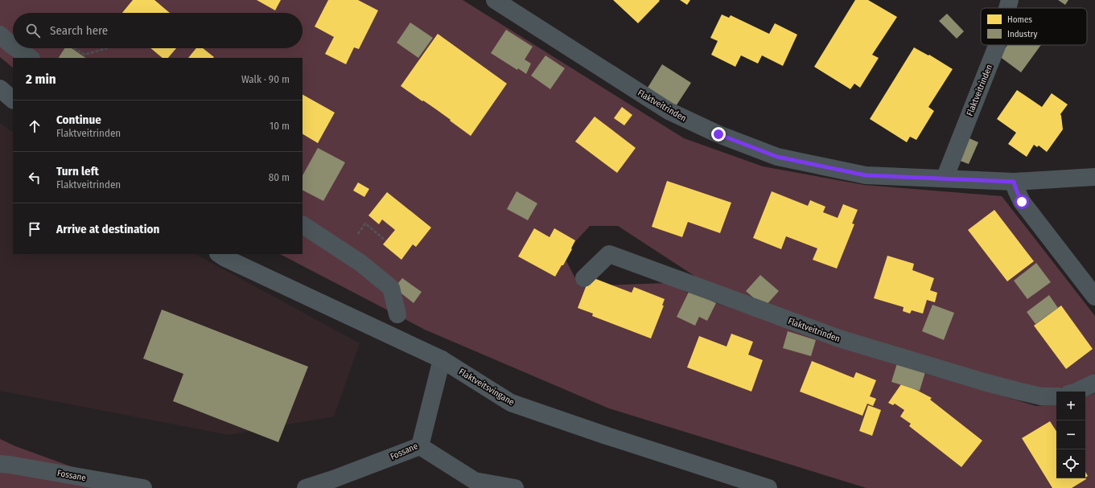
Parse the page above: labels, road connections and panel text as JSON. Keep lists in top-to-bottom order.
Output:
{
  "streets": {
    "main road": ["Flaktveitsvingane"],
    "street": ["Flaktveitrinden", "Fossane"]
  },
  "crossings": [
    ["Flaktveitsvingane", "Fossane"]
  ],
  "legend": ["Homes", "Industry"],
  "page": {
    "search": "Search here",
    "heading": ["2 min", "Walk · 90 m"],
    "list": [
      ["Continue", "Flaktveitrinden", "10 m"],
      ["Turn left", "Flaktveitrinden", "80 m"],
      "Arrive at destination"
    ],
    "map_buttons": ["+", "−"]
  }
}
